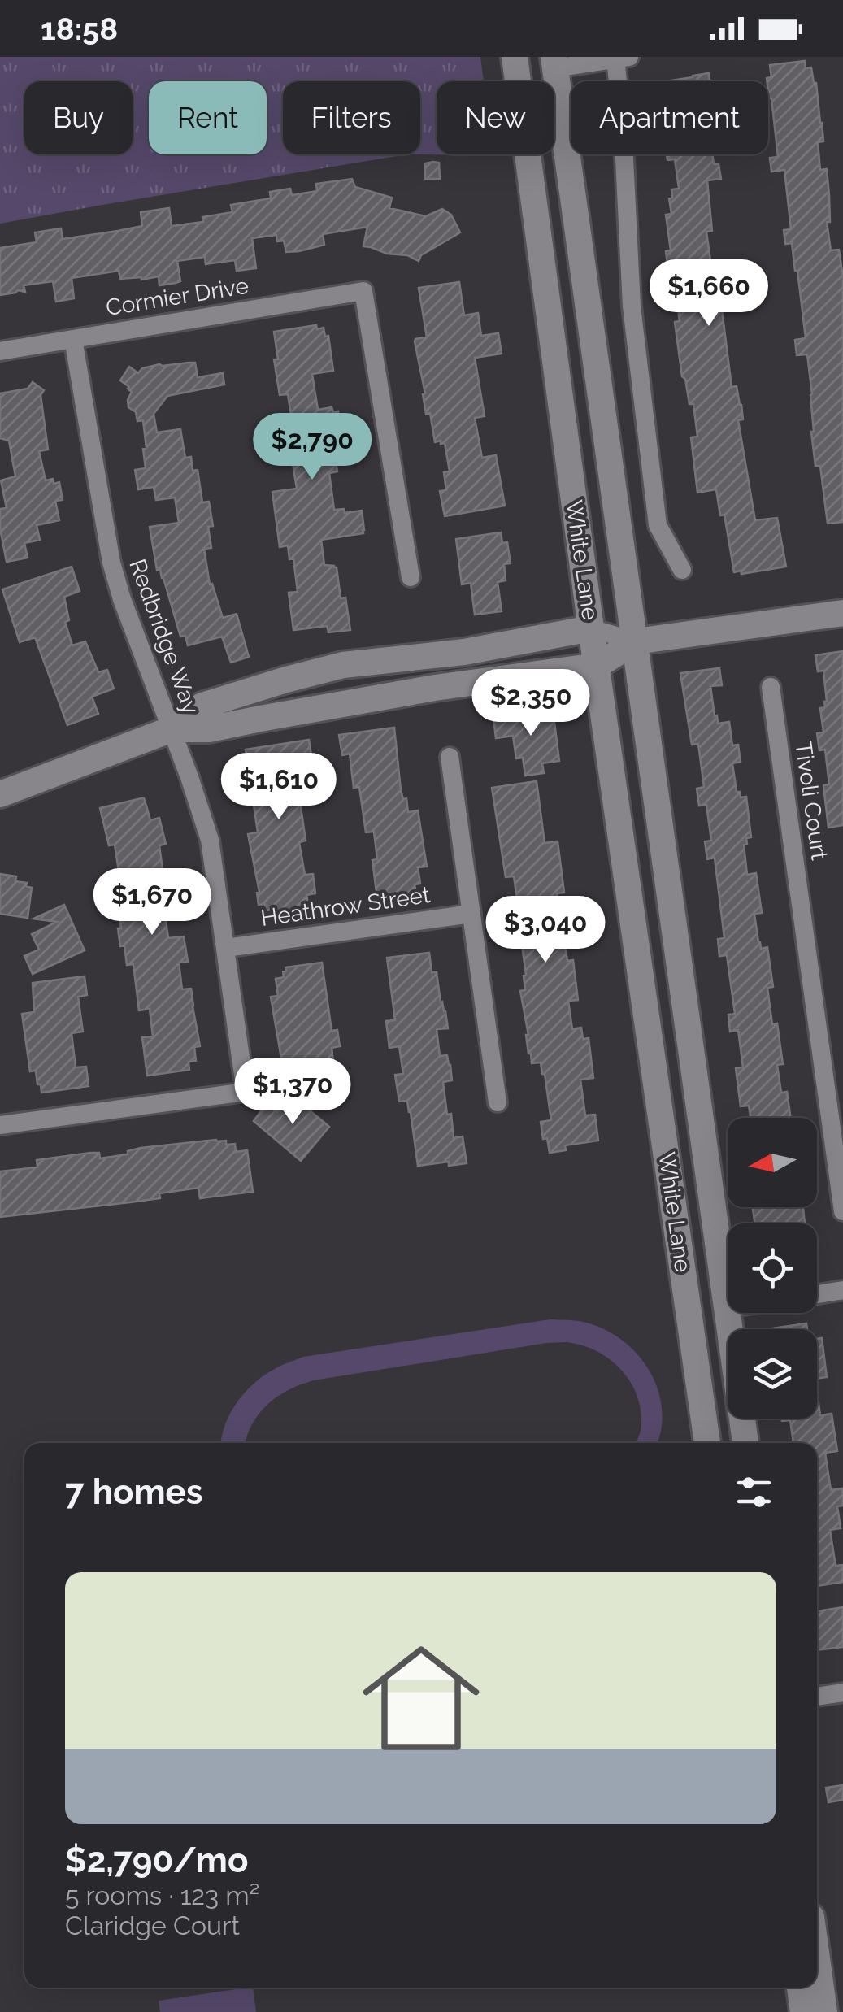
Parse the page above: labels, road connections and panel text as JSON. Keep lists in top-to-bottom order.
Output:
{
  "streets": {
    "main road": ["White Lane"],
    "street": [
      "Cormier Drive",
      "Redbridge Way",
      "Tivoli Court",
      "Heathrow Street"
    ]
  },
  "crossings": [
    ["Cormier Drive", "Redbridge Way"],
    ["Redbridge Way", "Heathrow Street"]
  ],
  "north": "left",
  "page": {
    "status": "18:58",
    "chip": [
      "Buy",
      "Rent",
      "Filters",
      "New",
      "Apartment"
    ],
    "price": [
      "$1,660",
      "$2,790",
      "$2,350",
      "$1,610",
      "$1,670",
      "$3,040",
      "$1,370"
    ],
    "heading": "7 homes",
    "list": [
      {
        "name": "$2,790/mo",
        "note": "5 rooms · 123 m² · Claridge Court"
      }
    ]
  }
}
